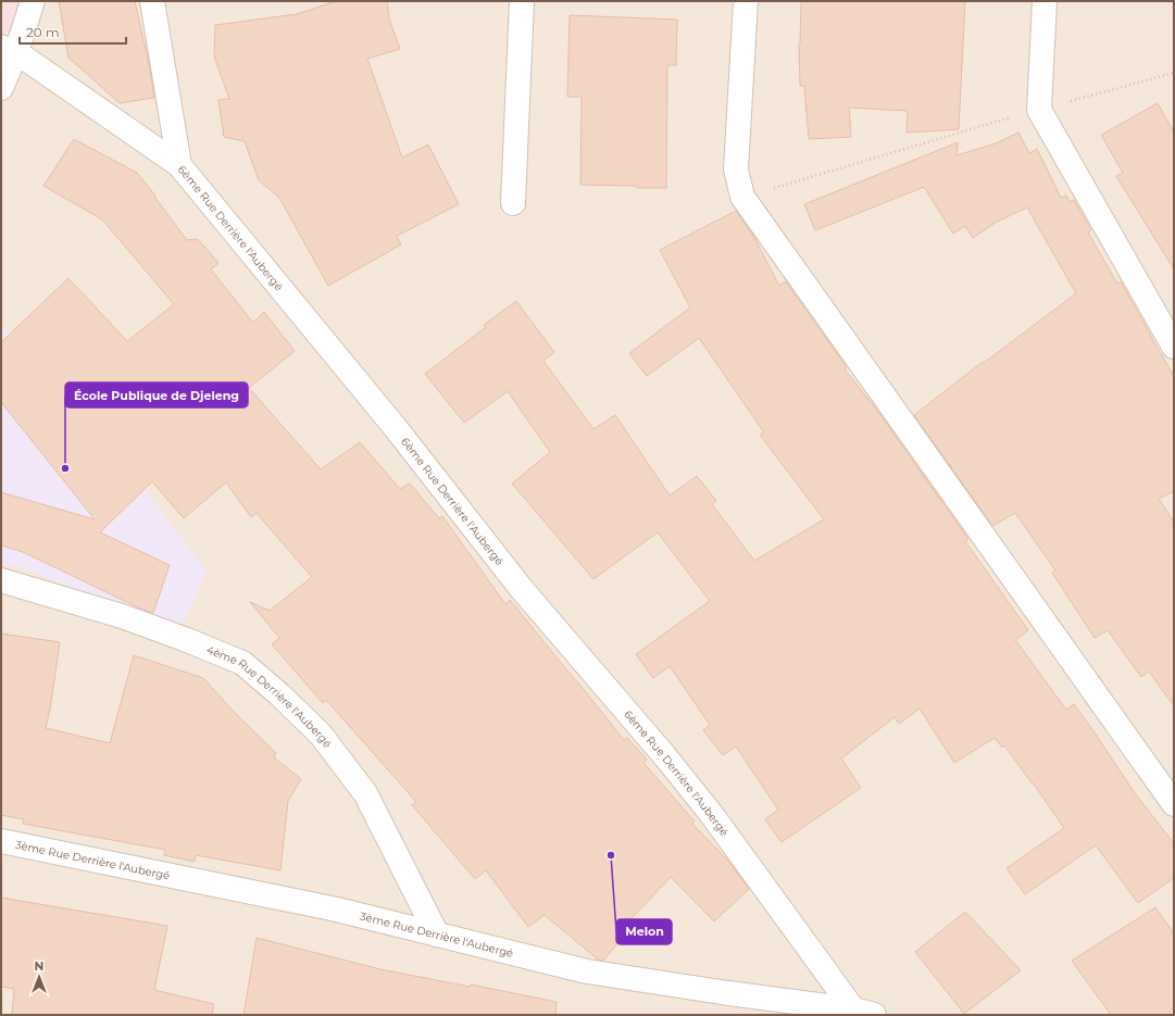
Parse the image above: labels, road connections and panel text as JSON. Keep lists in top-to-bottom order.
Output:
{
  "streets": {
    "street": ["6ème Rue Derrière l'Aubergé", "4ème Rue Derrière l'Aubergé", "3ème Rue Derrière l'Aubergé"]
  },
  "crossings": [
    ["6ème Rue Derrière l'Aubergé", "3ème Rue Derrière l'Aubergé"],
    ["4ème Rue Derrière l'Aubergé", "3ème Rue Derrière l'Aubergé"]
  ],
  "places": ["École Publique de Djeleng", "Melon"],
  "scale_bar": "20 m",
  "north": "top"
}
